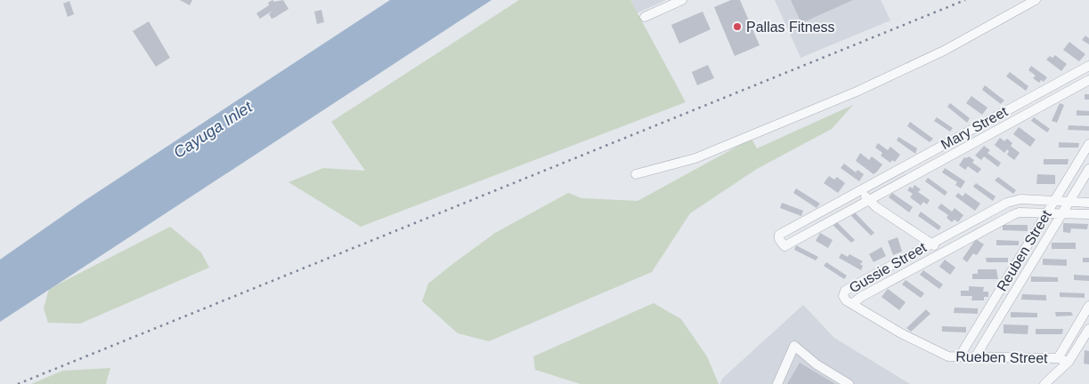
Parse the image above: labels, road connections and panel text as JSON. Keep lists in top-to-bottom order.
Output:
{
  "streets": {
    "street": [
      "Mary Street",
      "Reuben Street",
      "Gussie Street",
      "Rueben Street"
    ]
  },
  "crossings": [
    ["Reuben Street", "Gussie Street"],
    ["Reuben Street", "Rueben Street"],
    ["Gussie Street", "Rueben Street"]
  ],
  "water": ["Cayuga Inlet"],
  "places": ["Pallas Fitness"]
}
